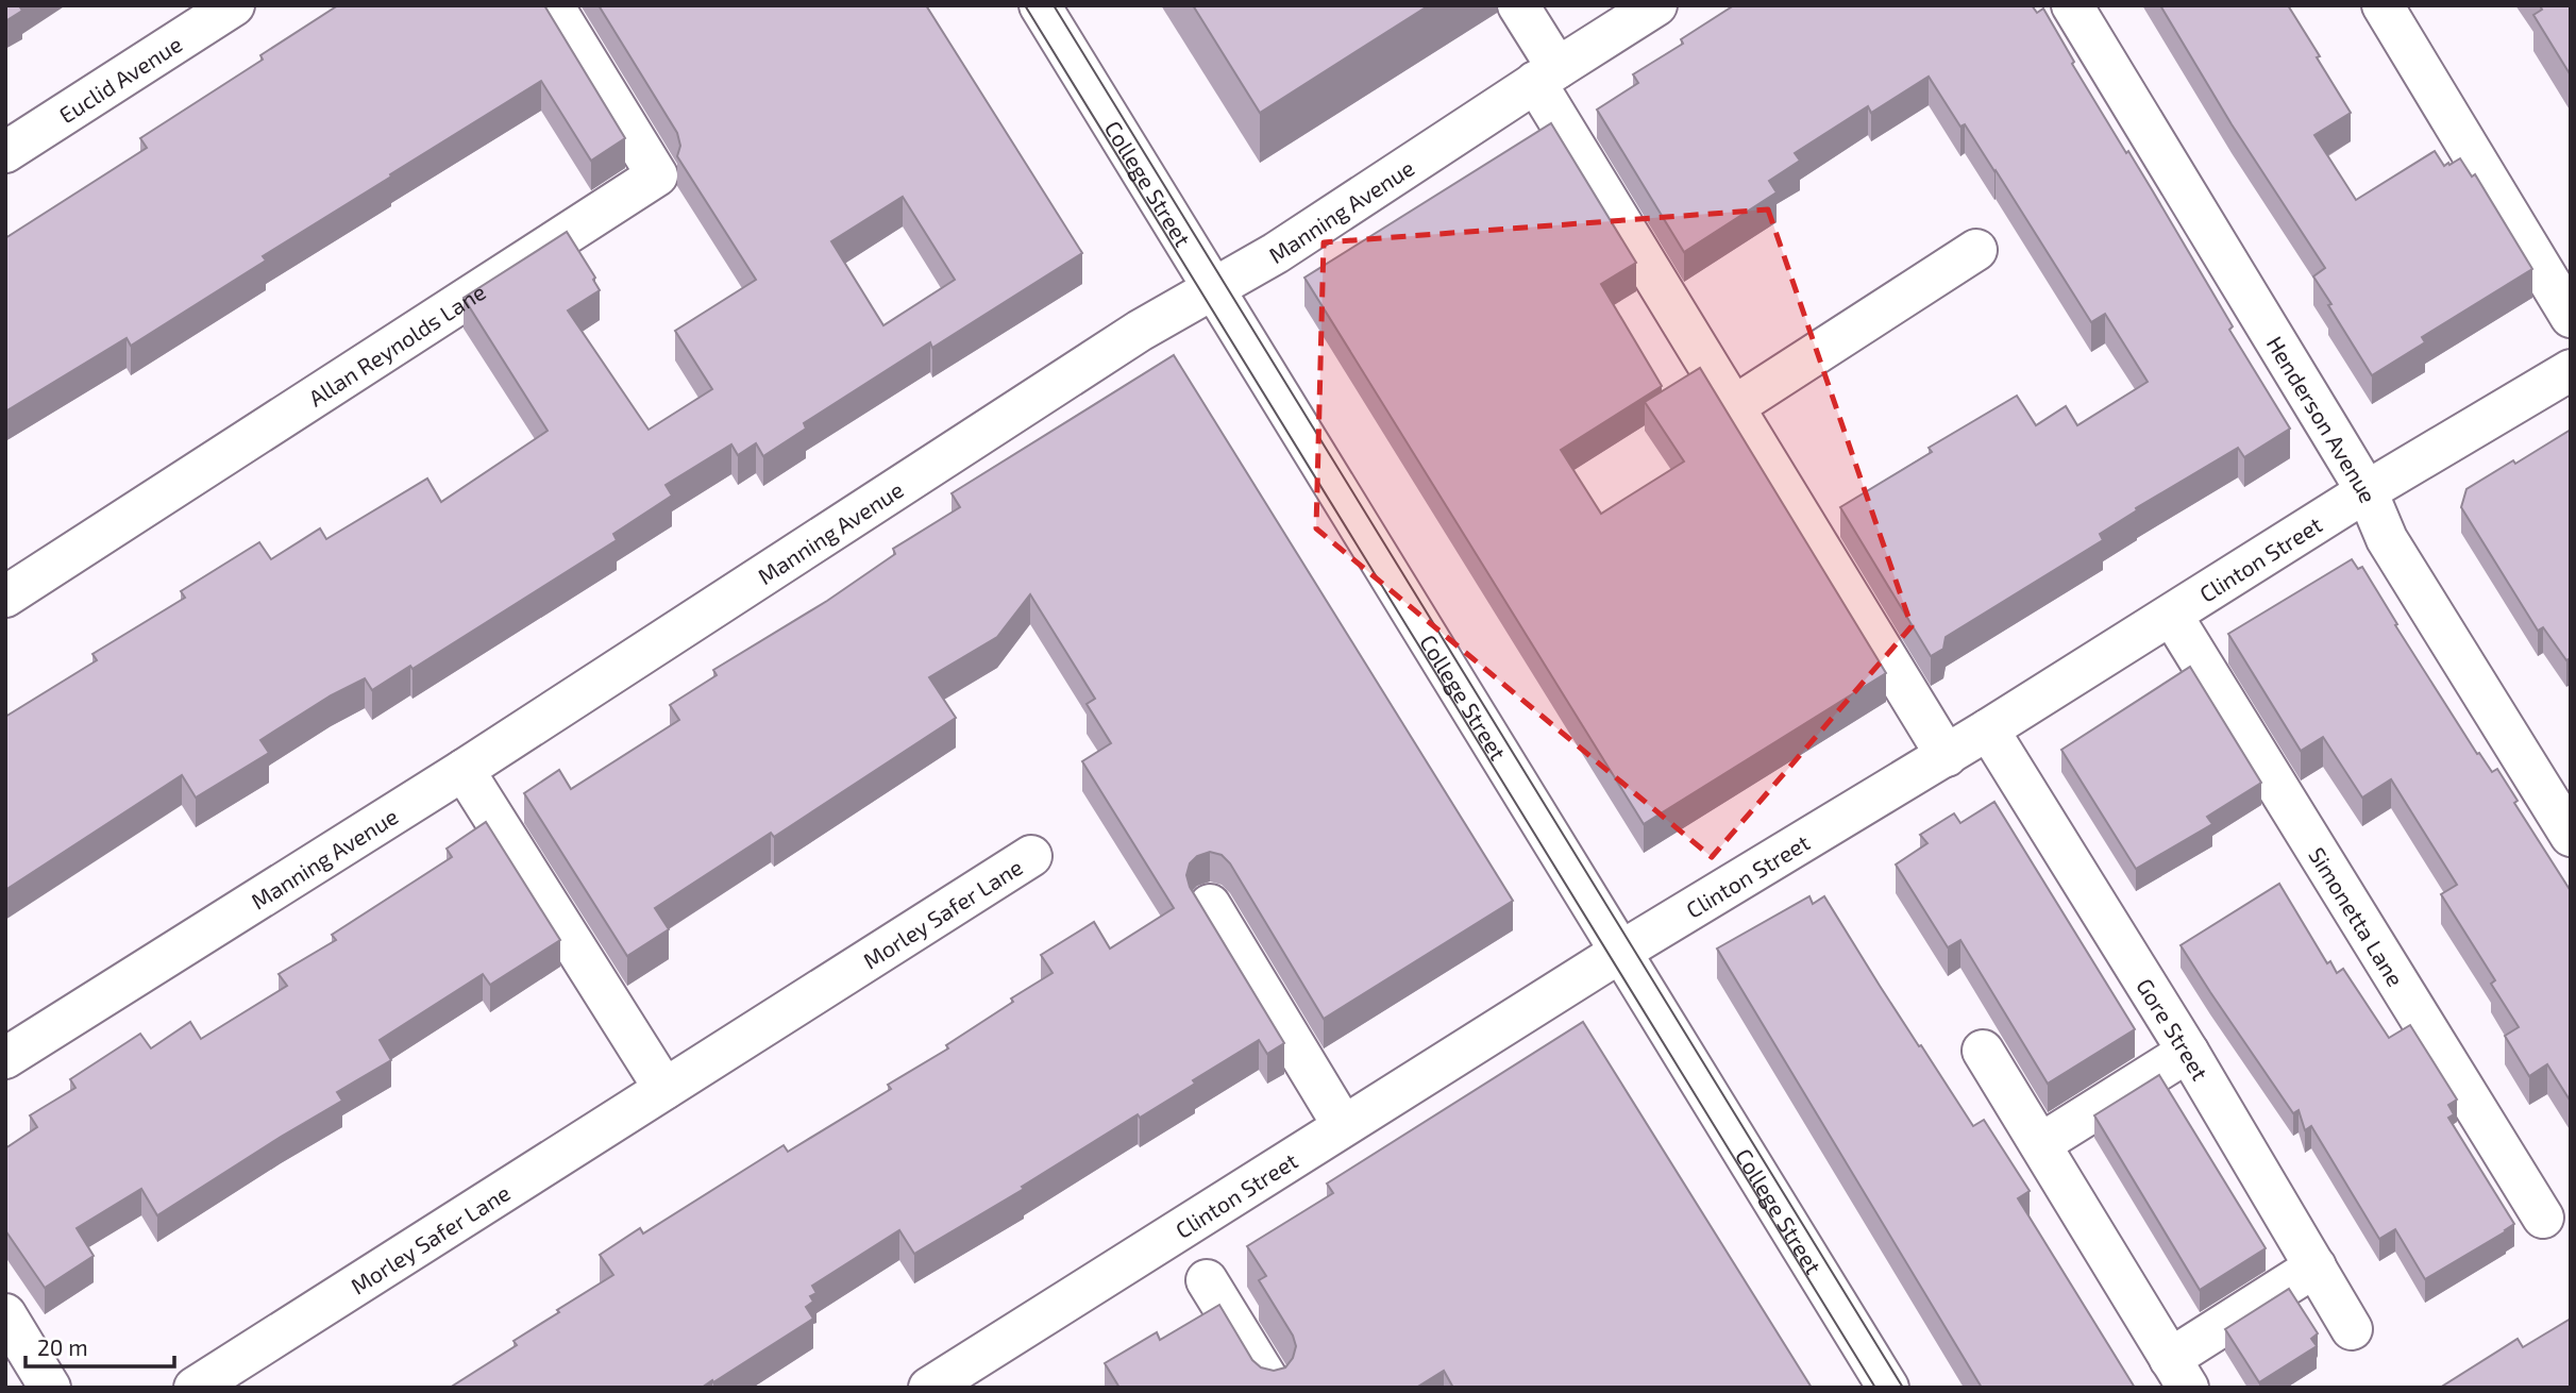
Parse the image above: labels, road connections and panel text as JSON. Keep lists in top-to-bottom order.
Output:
{
  "streets": {
    "street": [
      "Euclid Avenue",
      "College Street",
      "Manning Avenue",
      "Allan Reynolds Lane",
      "Henderson Avenue",
      "Clinton Street",
      "Morley Safer Lane",
      "Simonetta Lane",
      "Gore Street"
    ]
  },
  "crossings": [
    ["College Street", "Manning Avenue"],
    ["College Street", "Clinton Street"],
    ["Henderson Avenue", "Clinton Street"],
    ["Clinton Street", "Simonetta Lane"],
    ["Clinton Street", "Gore Street"]
  ],
  "scale_bar": "20 m"
}
